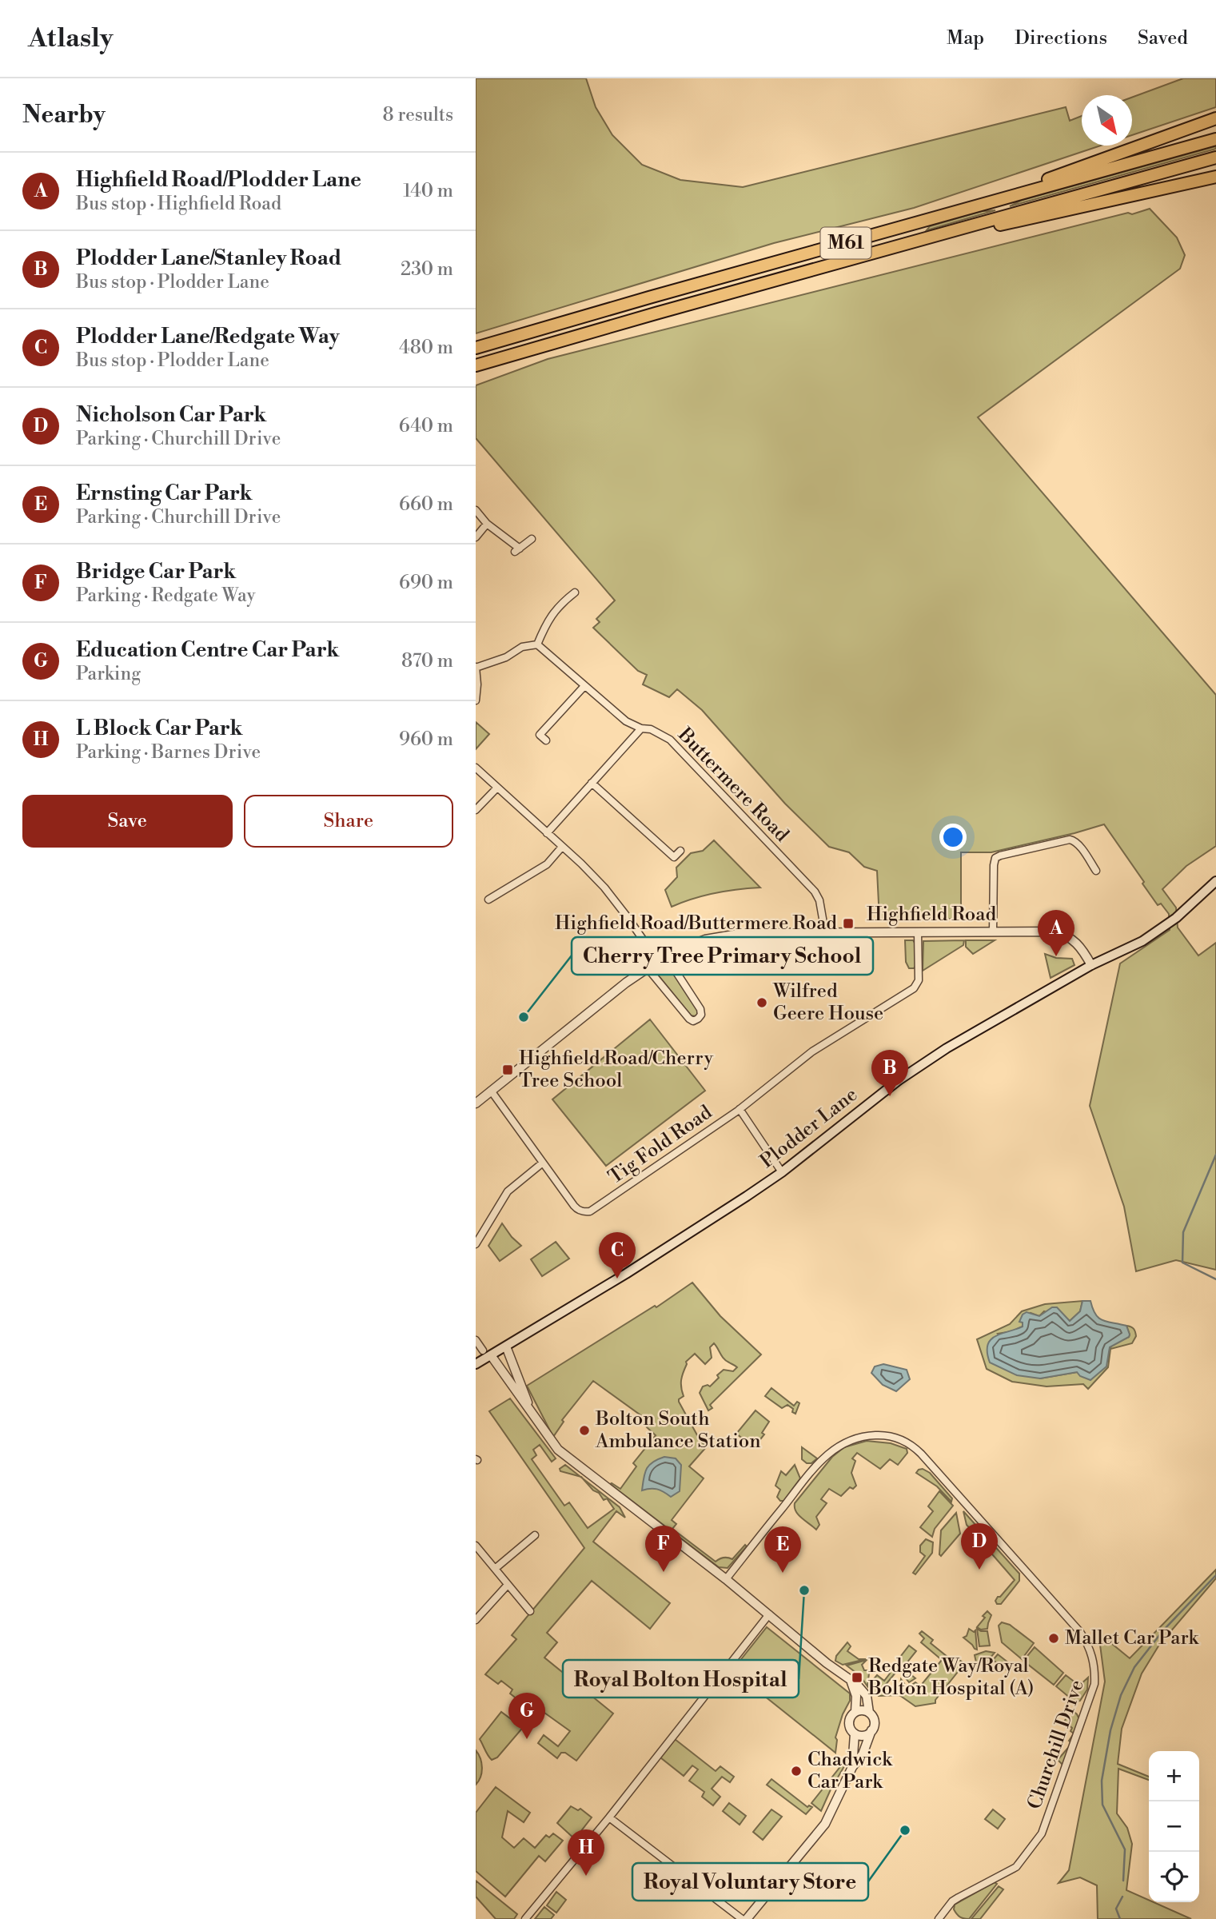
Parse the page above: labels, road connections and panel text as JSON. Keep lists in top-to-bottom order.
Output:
{
  "streets": {
    "highway": ["M61"],
    "main road": ["Plodder Lane"],
    "street": [
      "Buttermere Road",
      "Highfield Road",
      "Tig Fold Road",
      "Churchill Drive"
    ]
  },
  "crossings": [
    ["Buttermere Road", "Highfield Road"],
    ["Highfield Road", "Plodder Lane"],
    ["Highfield Road", "Tig Fold Road"]
  ],
  "places": {
    "transit": ["Highfield Road/Buttermere Road", "Highfield Road/Cherry Tree School", "Redgate Way/Royal Bolton Hospital (A)"],
    "other": [
      "Wilfred Geere House",
      "Cherry Tree Primary School",
      "Bolton South Ambulance Station",
      "Royal Bolton Hospital",
      "Mallet Car Park",
      "Chadwick Car Park",
      "Royal Voluntary Store"
    ]
  },
  "north": "bottom right",
  "page": {
    "header": "Atlasly",
    "nav": ["Map", "Directions", "Saved"],
    "heading": ["Nearby", "8 results"],
    "list": [
      {
        "mark": "A",
        "name": "Highfield Road/Plodder Lane",
        "note": "Bus stop · Highfield Road",
        "value": "140 m"
      },
      {
        "mark": "B",
        "name": "Plodder Lane/Stanley Road",
        "note": "Bus stop · Plodder Lane",
        "value": "230 m"
      },
      {
        "mark": "C",
        "name": "Plodder Lane/Redgate Way",
        "note": "Bus stop · Plodder Lane",
        "value": "480 m"
      },
      {
        "mark": "D",
        "name": "Nicholson Car Park",
        "note": "Parking · Churchill Drive",
        "value": "640 m"
      },
      {
        "mark": "E",
        "name": "Ernsting Car Park",
        "note": "Parking · Churchill Drive",
        "value": "660 m"
      },
      {
        "mark": "F",
        "name": "Bridge Car Park",
        "note": "Parking · Redgate Way",
        "value": "690 m"
      },
      {
        "mark": "G",
        "name": "Education Centre Car Park",
        "note": "Parking",
        "value": "870 m"
      },
      {
        "mark": "H",
        "name": "L Block Car Park",
        "note": "Parking · Barnes Drive",
        "value": "960 m"
      }
    ],
    "buttons": ["Save", "Share"],
    "pins": [
      "A",
      "B",
      "C",
      "D",
      "F",
      "E",
      "G",
      "H"
    ],
    "map_buttons": ["+", "−"]
  }
}
